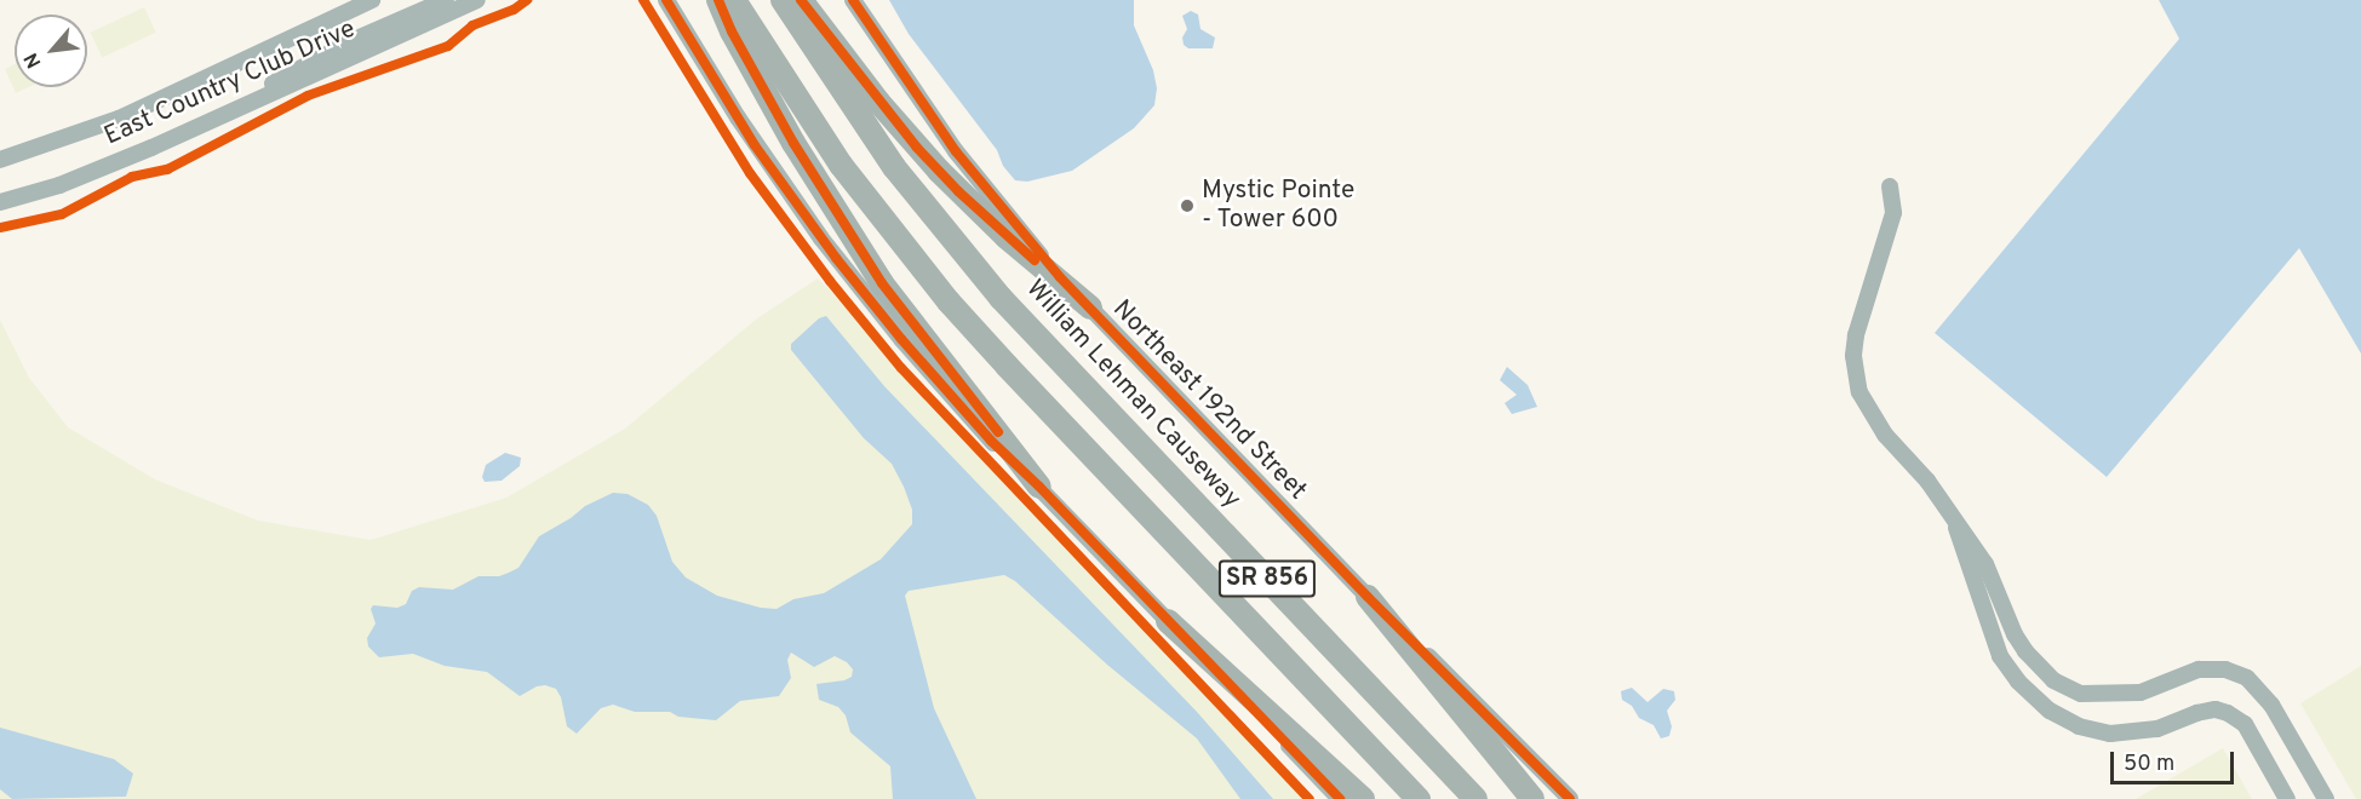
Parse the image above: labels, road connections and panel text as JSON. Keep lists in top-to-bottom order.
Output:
{
  "streets": {
    "highway": ["William Lehman Causeway", "SR 856"],
    "street": ["East Country Club Drive", "Northeast 192nd Street"]
  },
  "places": ["Mystic Pointe - Tower 600"],
  "scale_bar": "50 m",
  "north": "bottom left"
}
